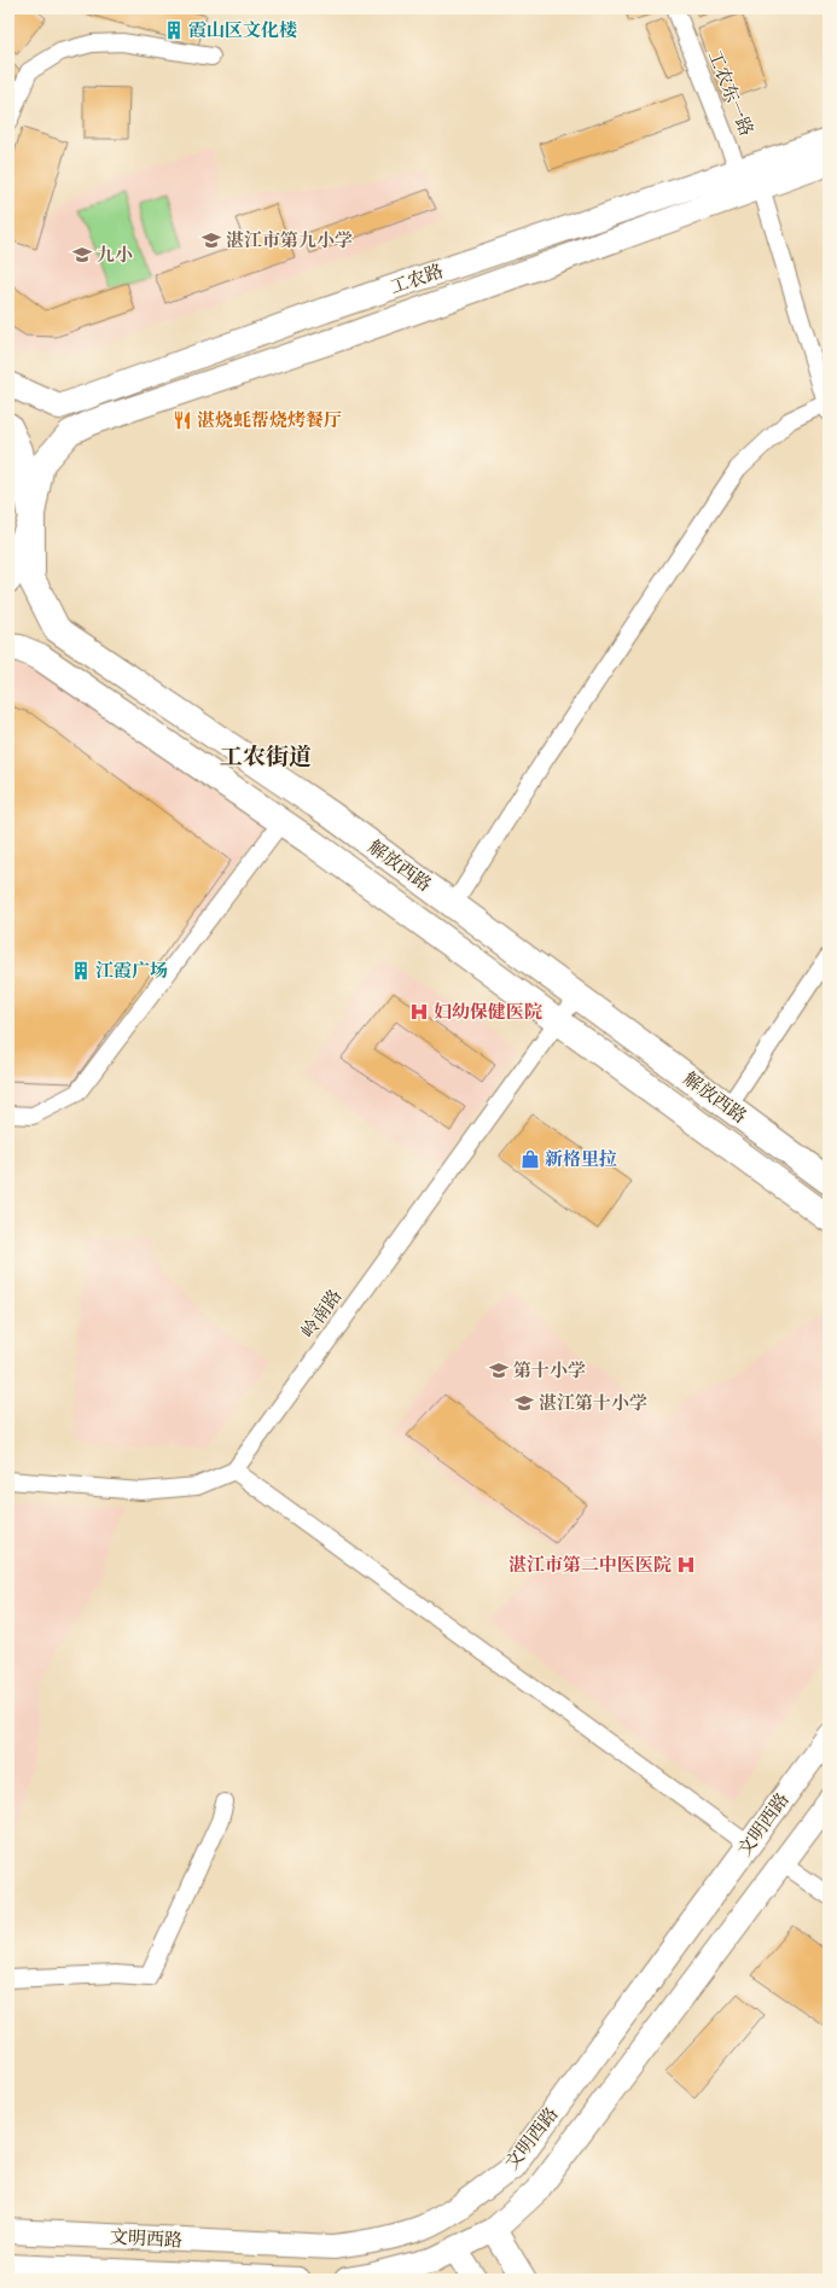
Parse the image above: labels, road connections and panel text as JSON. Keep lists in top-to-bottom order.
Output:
{
  "streets": {
    "main road": ["解放西路"],
    "street": [
      "工农东一路",
      "工农路",
      "岭南路",
      "文明西路"
    ]
  },
  "crossings": [
    ["工农东一路", "工农路"],
    ["工农路", "解放西路"],
    ["解放西路", "岭南路"]
  ],
  "districts": ["工农街道"],
  "places": {
    "building": ["霞山区文化楼", "江霞广场"],
    "school or university": [
      "湛江市第九小学",
      "九小",
      "第十小学",
      "湛江第十小学"
    ],
    "restaurant": ["湛烧蚝帮烧烤餐厅"],
    "hospital": ["妇幼保健医院", "湛江市第二中医医院"],
    "shop": ["新格里拉"]
  }
}
